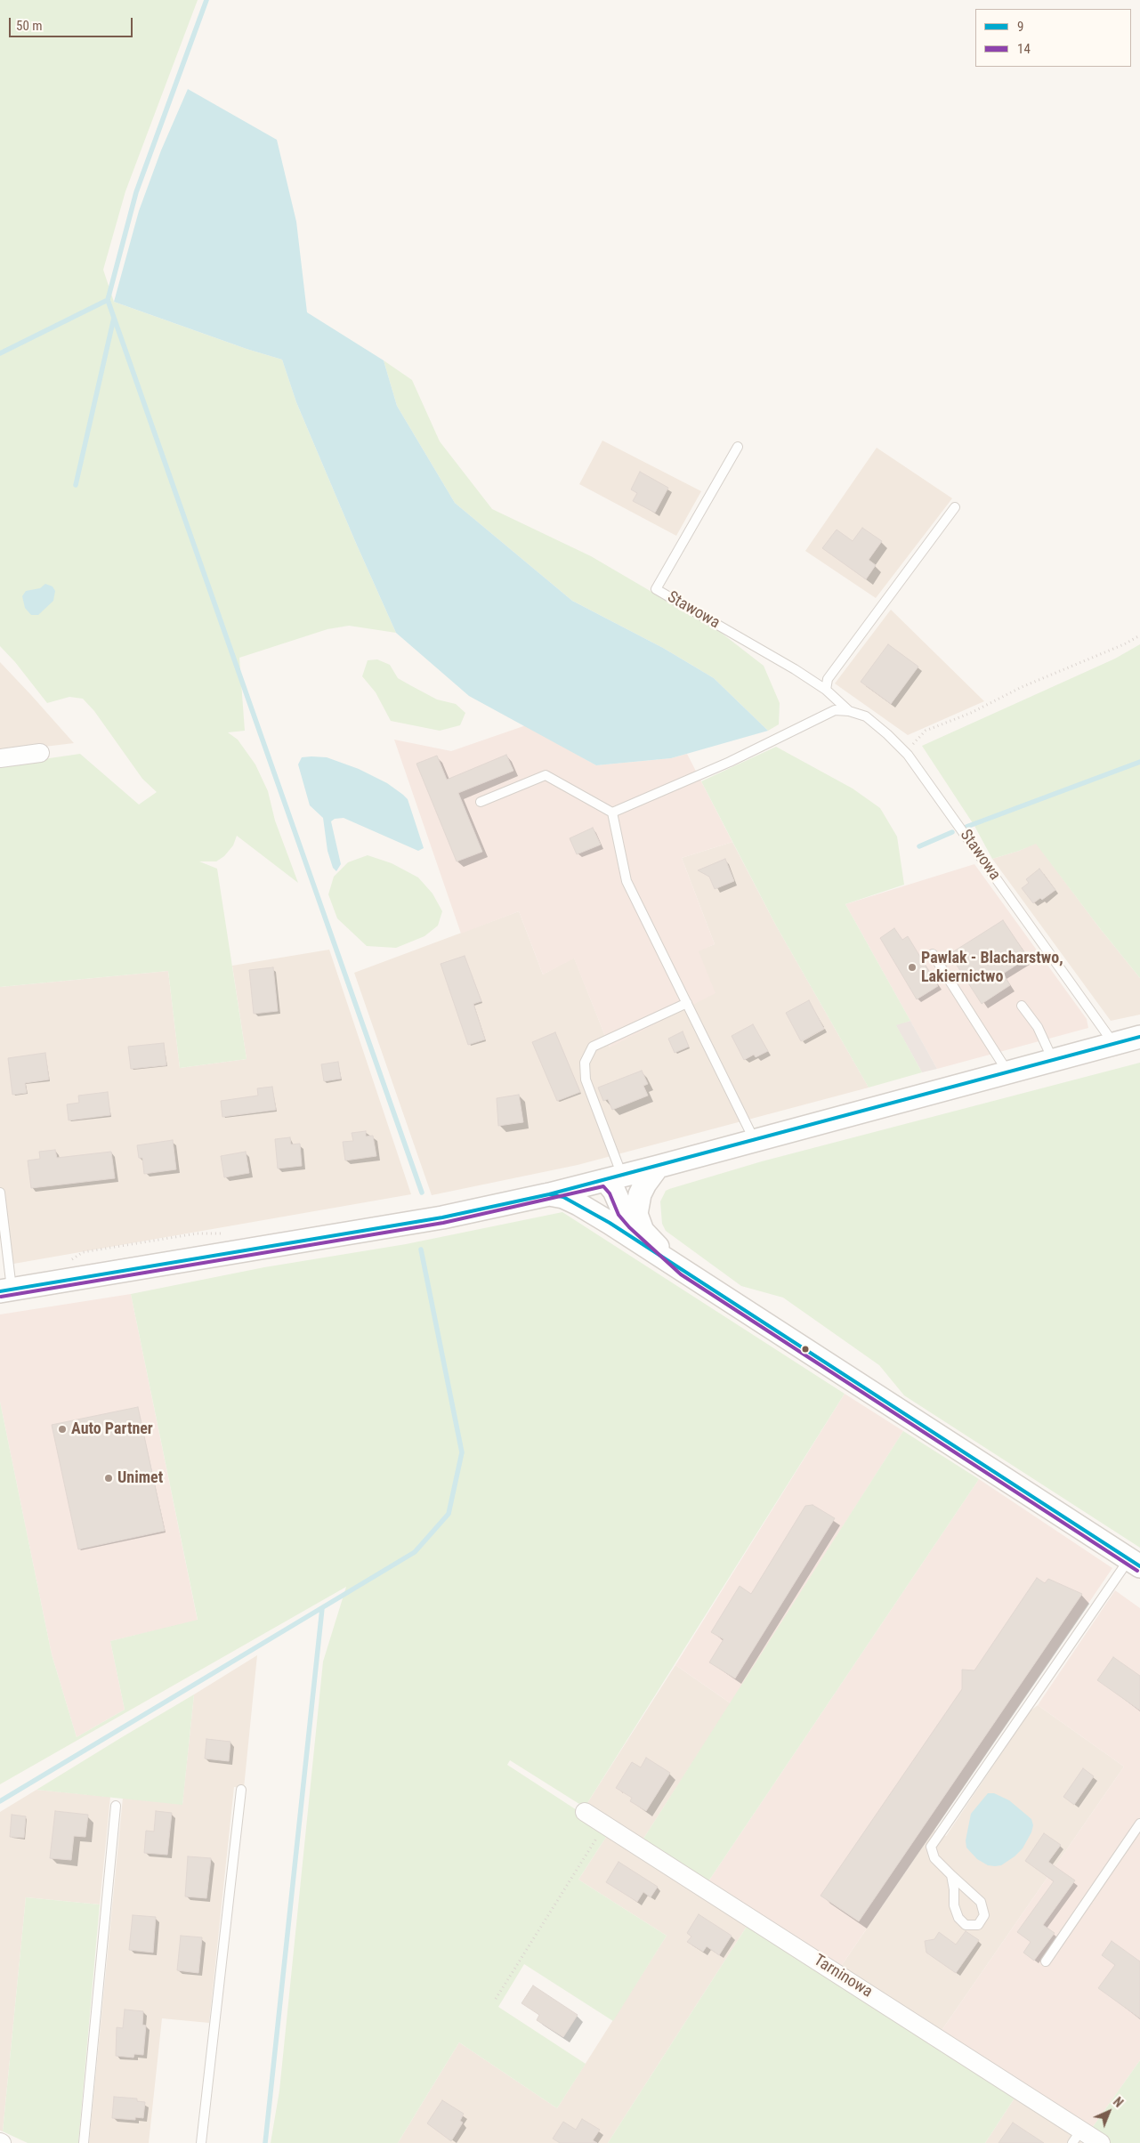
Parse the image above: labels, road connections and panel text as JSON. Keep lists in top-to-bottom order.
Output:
{
  "streets": {
    "street": ["Tarninowa"],
    "lane": ["Stawowa"]
  },
  "places": ["Pawlak - Blacharstwo, Lakiernictwo", "Auto Partner", "Unimet"],
  "lines": ["transit line 9", "transit line 14"],
  "legend": ["9", "14"],
  "scale_bar": "50 m",
  "north": "top right"
}
